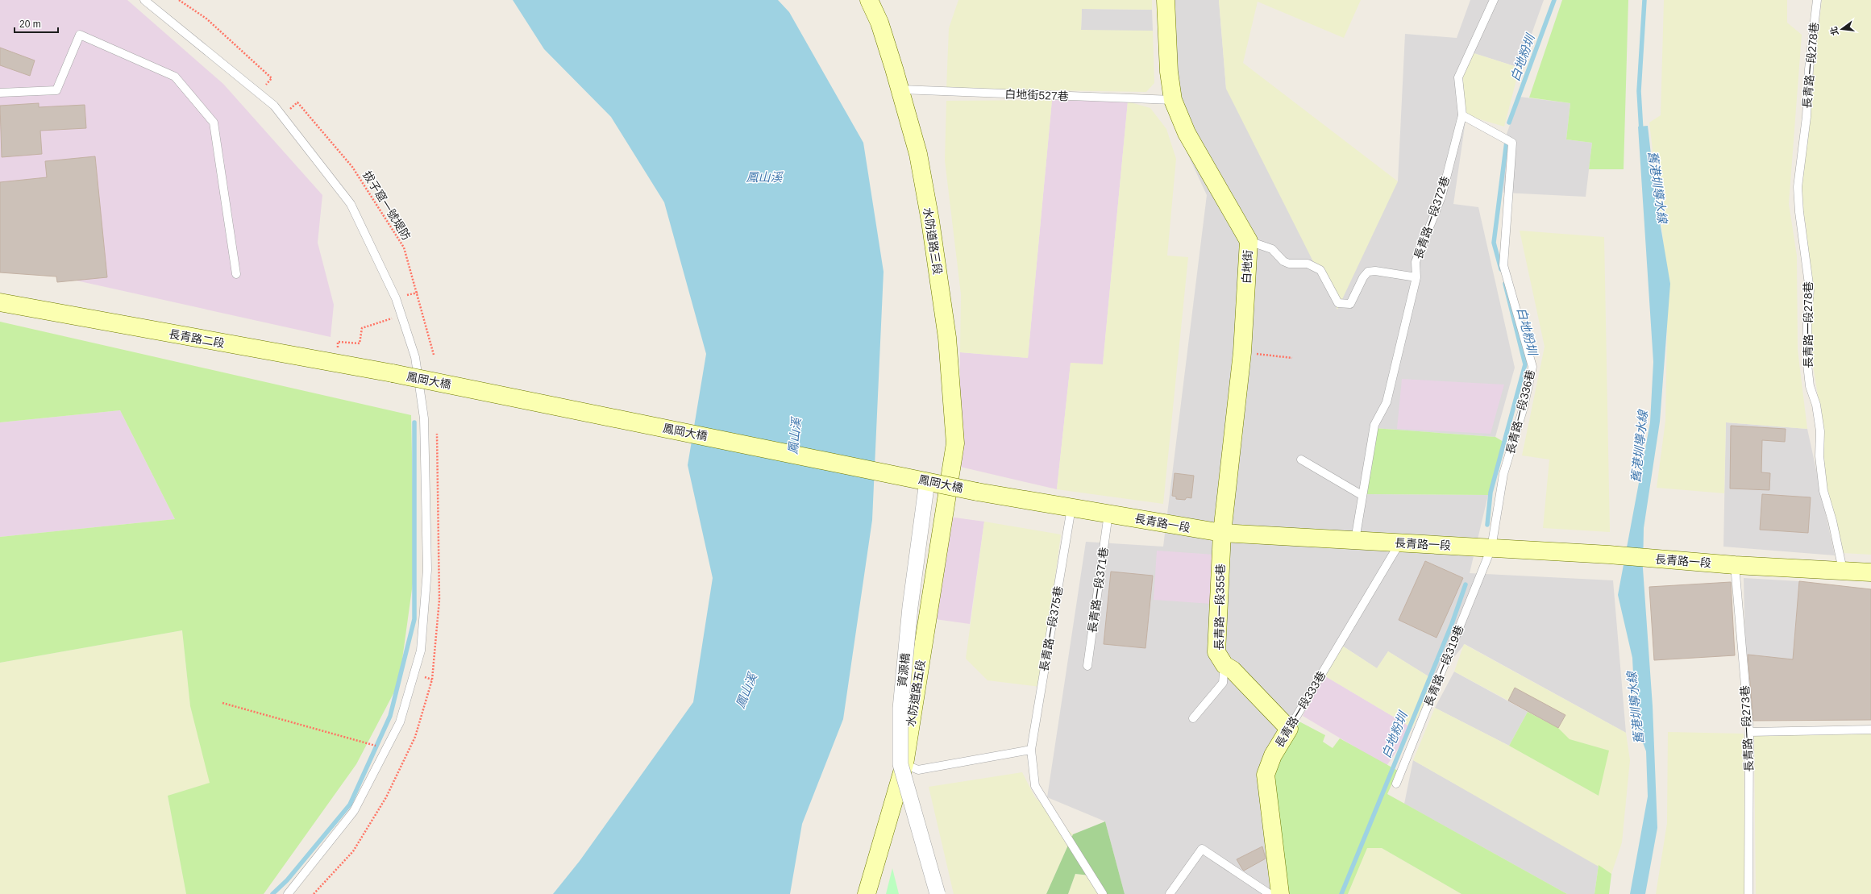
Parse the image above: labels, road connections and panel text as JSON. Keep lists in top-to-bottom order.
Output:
{
  "streets": {
    "street": [
      "水防道路三段",
      "白地街",
      "長青路二段",
      "鳳岡大橋",
      "長青路一段",
      "長青路一段355巷",
      "資源橋",
      "水防道路五段",
      "長青路一段333巷"
    ],
    "lane": [
      "長青路一段278巷",
      "白地街527巷",
      "長青路一段372巷",
      "長青路一段336巷",
      "長青路一段371巷",
      "長青路一段375巷",
      "長青路一段319巷",
      "長青路一段273巷"
    ],
    "path": ["拔子窟一號堤防"]
  },
  "crossings": [
    ["長青路一段278巷", "長青路一段"],
    ["白地街527巷", "水防道路三段"],
    ["白地街527巷", "白地街"],
    ["長青路一段372巷", "長青路一段336巷"],
    ["長青路一段372巷", "長青路一段"],
    ["水防道路三段", "水防道路五段"],
    ["白地街", "長青路一段"],
    ["白地街", "長青路一段355巷"],
    ["長青路二段", "鳳岡大橋"],
    ["鳳岡大橋", "長青路一段"],
    ["鳳岡大橋", "資源橋"],
    ["長青路一段336巷", "長青路一段"],
    ["長青路一段336巷", "長青路一段319巷"],
    ["長青路一段", "長青路一段371巷"],
    ["長青路一段", "長青路一段355巷"],
    ["長青路一段", "長青路一段375巷"],
    ["長青路一段", "長青路一段319巷"],
    ["長青路一段", "長青路一段333巷"],
    ["長青路一段", "長青路一段273巷"],
    ["長青路一段355巷", "長青路一段333巷"]
  ],
  "water": ["白地粉圳", "鳳山溪", "舊港圳導水線"],
  "scale_bar": "20 m",
  "north": "left"
}
